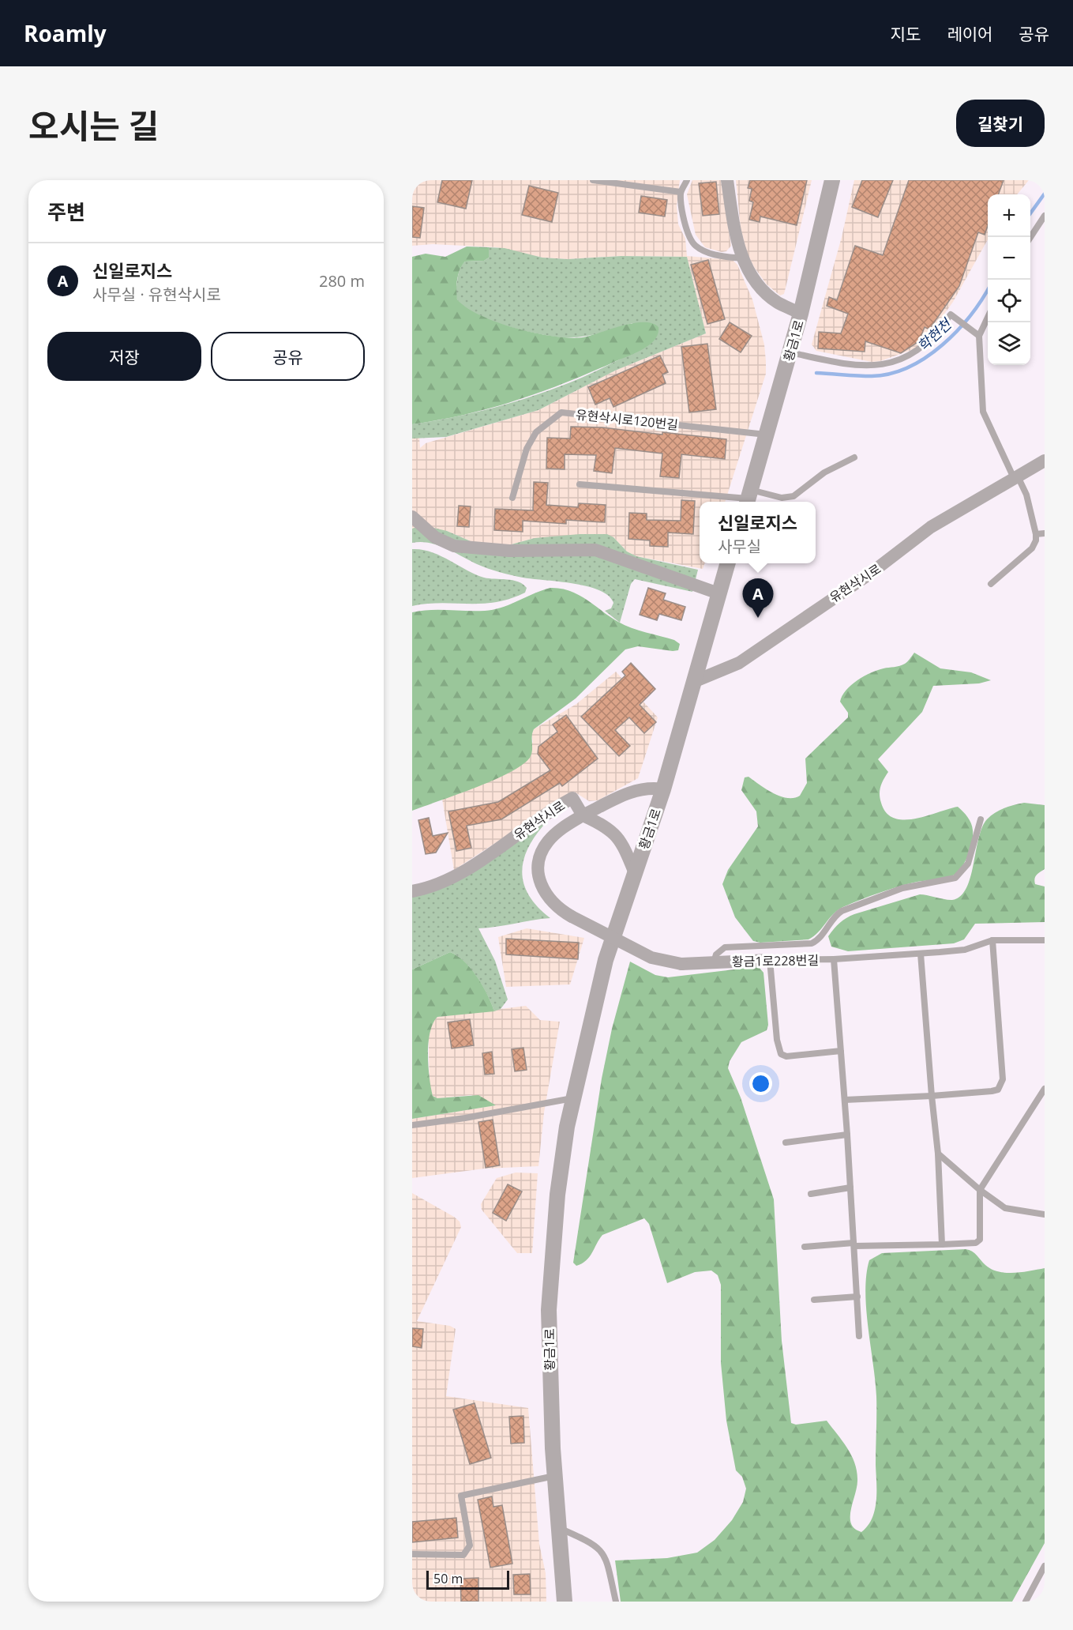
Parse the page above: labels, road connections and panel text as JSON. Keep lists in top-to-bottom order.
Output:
{
  "streets": {
    "street": ["황금1로", "유현삭시로", "황금1로228번길"],
    "lane": ["유현삭시로120번길"]
  },
  "crossings": [
    ["황금1로", "유현삭시로120번길"],
    ["황금1로", "유현삭시로"],
    ["유현삭시로", "황금1로228번길"]
  ],
  "water": ["학현천"],
  "scale_bar": "50 m",
  "page": {
    "header": "Roamly",
    "nav": ["지도", "레이어", "공유"],
    "title": "오시는 길",
    "buttons": [
      "길찾기",
      ["저장", "공유"]
    ],
    "heading": "주변",
    "map_buttons": ["+", "−"],
    "list": [
      {
        "mark": "A",
        "name": "신일로지스",
        "note": "사무실 · 유현삭시로",
        "value": "280 m"
      }
    ],
    "popup": ["신일로지스", "사무실"],
    "pins": "A",
    "scale": "50 m"
  }
}
